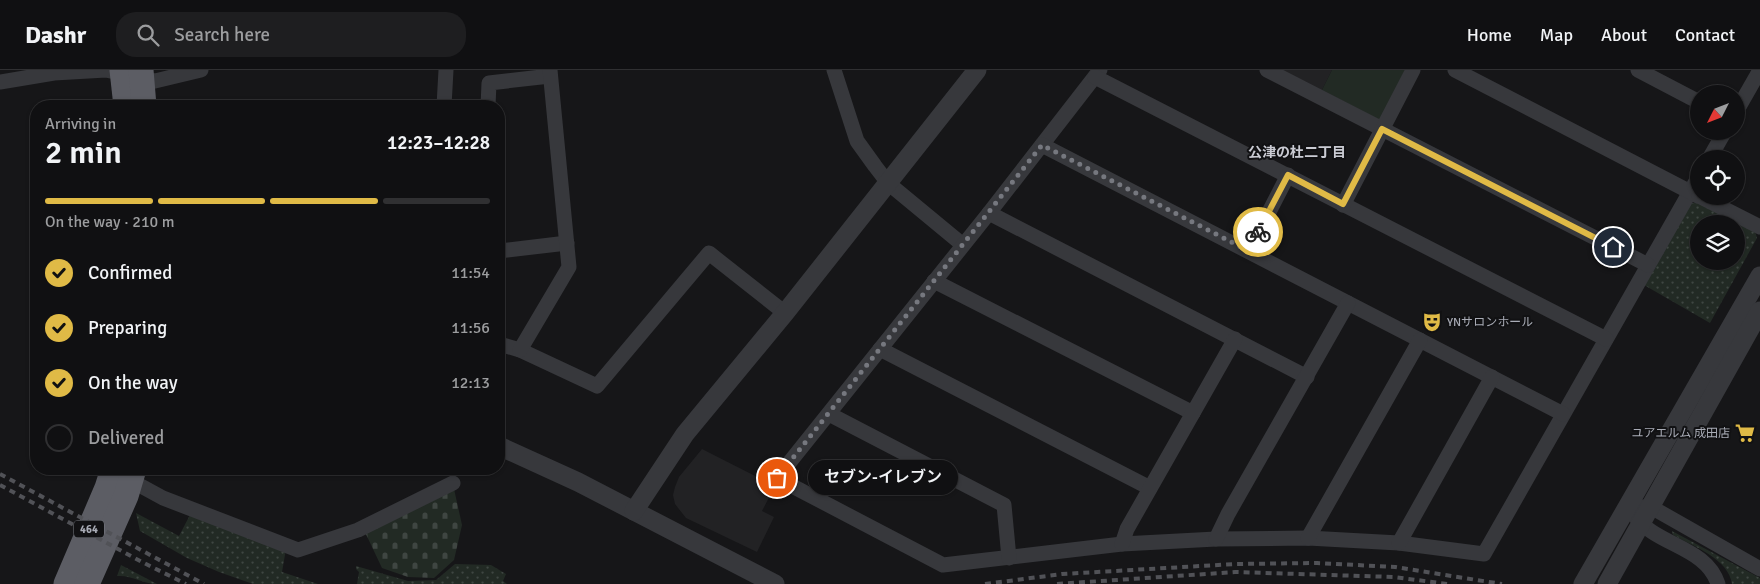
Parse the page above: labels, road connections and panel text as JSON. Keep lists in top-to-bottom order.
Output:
{
  "streets": {
    "highway": ["464"]
  },
  "districts": ["公津の杜二丁目"],
  "places": {
    "theatre": ["YNサロンホール"],
    "supermarket": ["ユアエルム 成田店"],
    "other": ["セブン-イレブン"]
  },
  "north": "bottom left",
  "page": {
    "header": "Dashr",
    "search": "Search here",
    "nav": [
      "Home",
      "Map",
      "About",
      "Contact"
    ],
    "heading": ["2 min", "Arriving in", "12:23–12:28"],
    "bar": "On the way · 210 m",
    "list": [
      ["Confirmed", "11:54"],
      ["Preparing", "11:56"],
      ["On the way", "12:13"],
      "Delivered"
    ],
    "bubble": "セブン-イレブン"
  }
}
